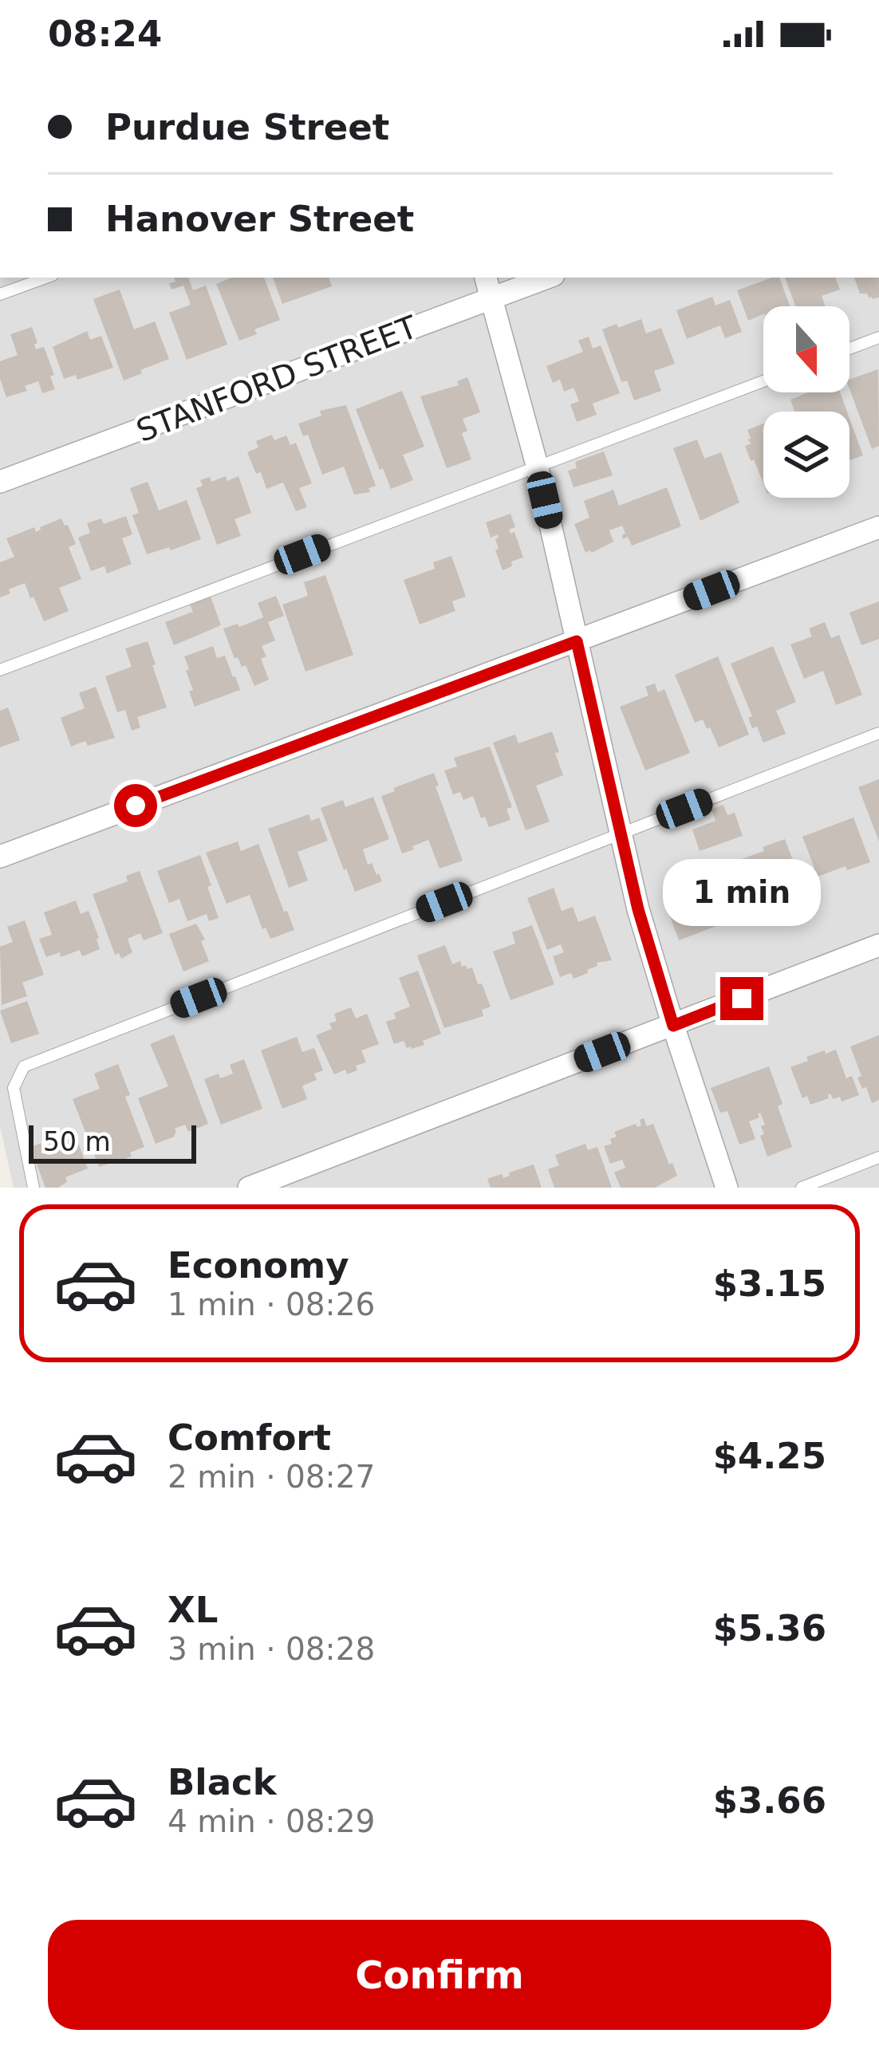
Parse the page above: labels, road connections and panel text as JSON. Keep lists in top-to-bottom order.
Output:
{
  "streets": {
    "street": ["STANFORD STREET"]
  },
  "scale_bar": "50 m",
  "north": "bottom",
  "page": {
    "status": "08:24",
    "banner": ["Purdue Street", "Hanover Street"],
    "bubble": "1 min",
    "scale": "50 m",
    "list": [
      {
        "name": "Economy",
        "note": "1 min · 08:26",
        "value": "$3.15"
      },
      {
        "name": "Comfort",
        "note": "2 min · 08:27",
        "value": "$4.25"
      },
      {
        "name": "XL",
        "note": "3 min · 08:28",
        "value": "$5.36"
      },
      {
        "name": "Black",
        "note": "4 min · 08:29",
        "value": "$3.66"
      }
    ],
    "buttons": "Confirm"
  }
}
